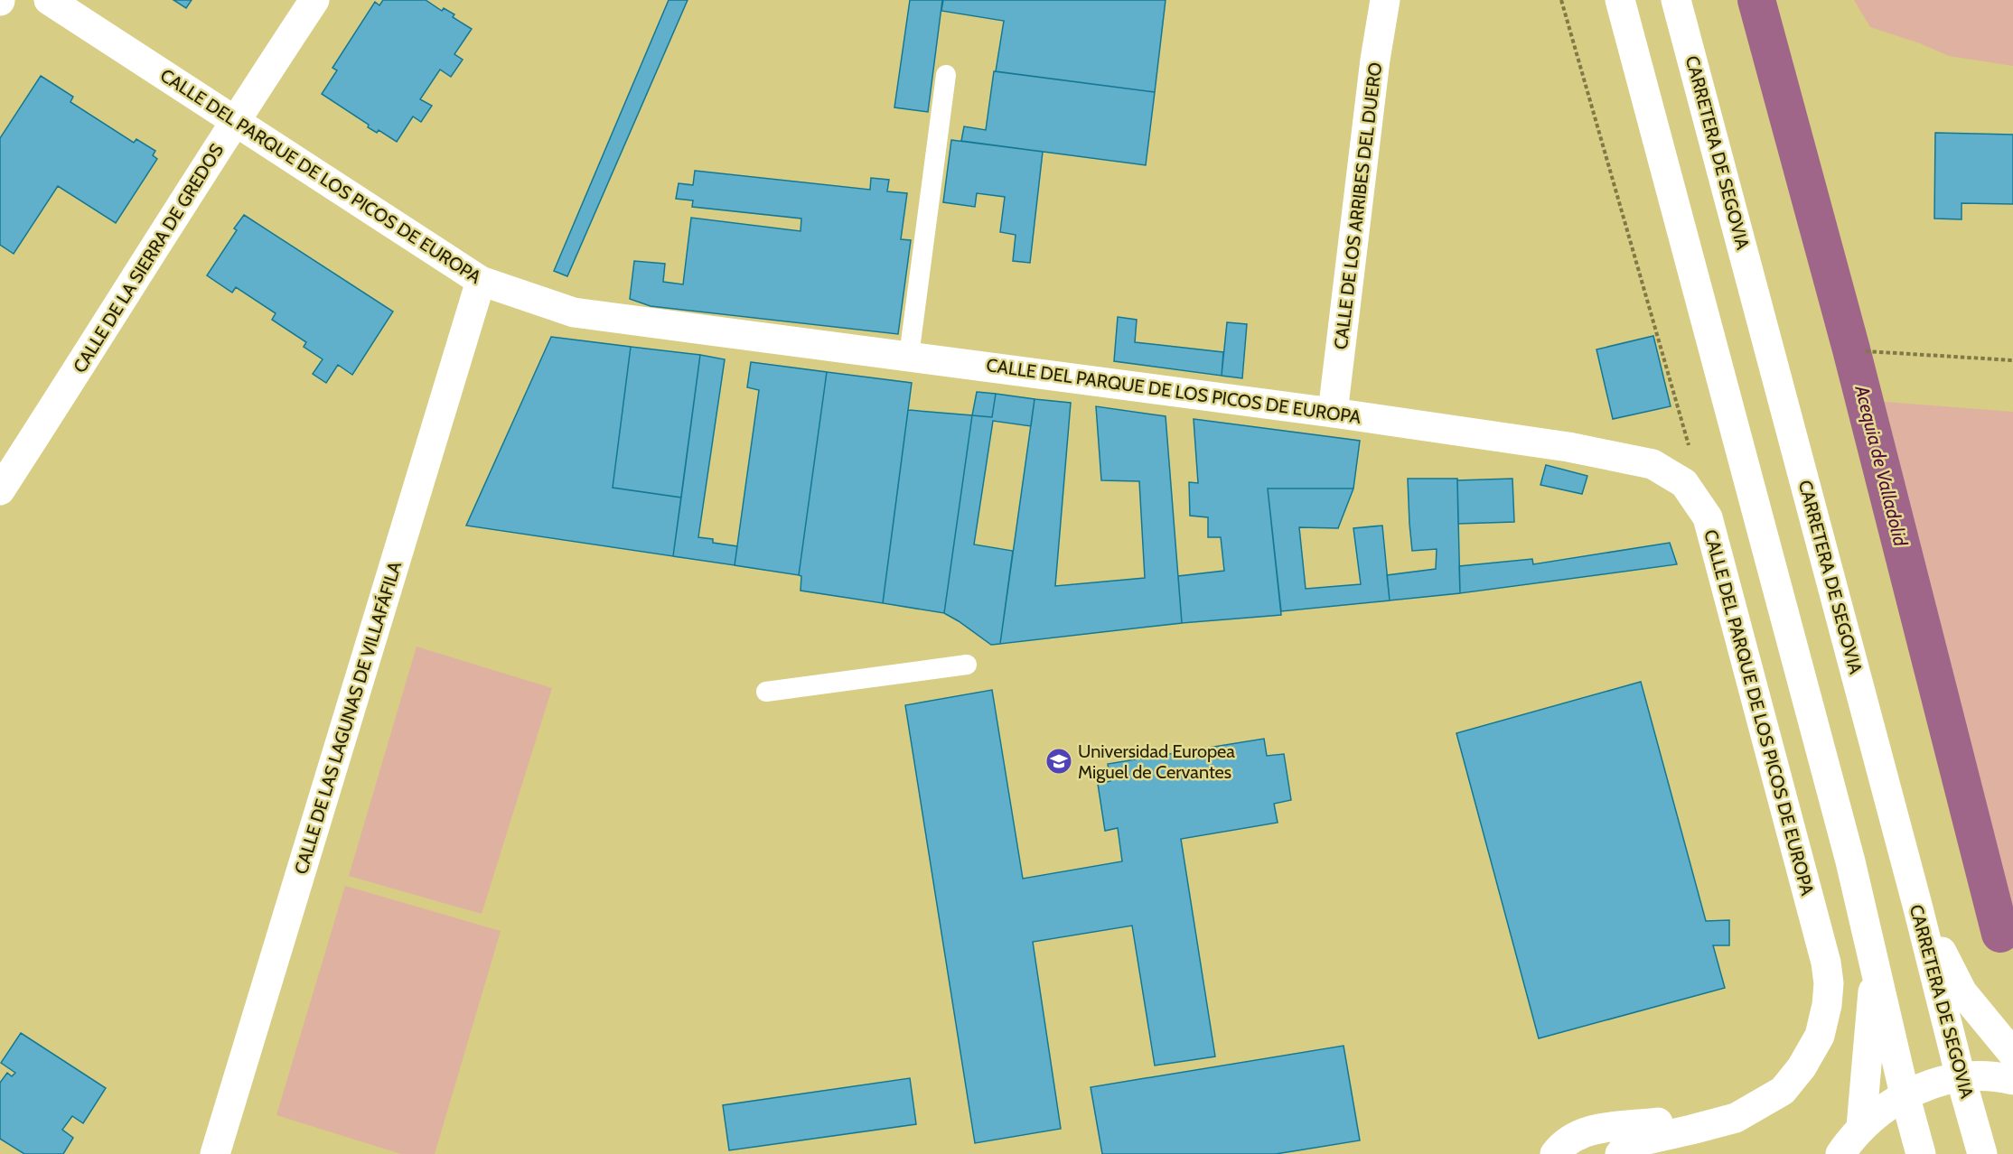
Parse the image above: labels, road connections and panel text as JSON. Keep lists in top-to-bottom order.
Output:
{
  "streets": {
    "street": [
      "CARRETERA DE SEGOVIA",
      "CALLE DEL PARQUE DE LOS PICOS DE EUROPA",
      "CALLE DE LOS ARRIBES DEL DUERO",
      "CALLE DE LA SIERRA DE GREDOS",
      "CALLE DE LAS LAGUNAS DE VILLAFÁFILA"
    ]
  },
  "crossings": [
    ["CALLE DEL PARQUE DE LOS PICOS DE EUROPA", "CALLE DE LOS ARRIBES DEL DUERO"],
    ["CALLE DEL PARQUE DE LOS PICOS DE EUROPA", "CALLE DE LA SIERRA DE GREDOS"],
    ["CALLE DEL PARQUE DE LOS PICOS DE EUROPA", "CALLE DE LAS LAGUNAS DE VILLAFÁFILA"]
  ],
  "water": ["Acequia de Valladolid"],
  "places": {
    "school or university": ["Universidad Europea Miguel de Cervantes"]
  }
}
